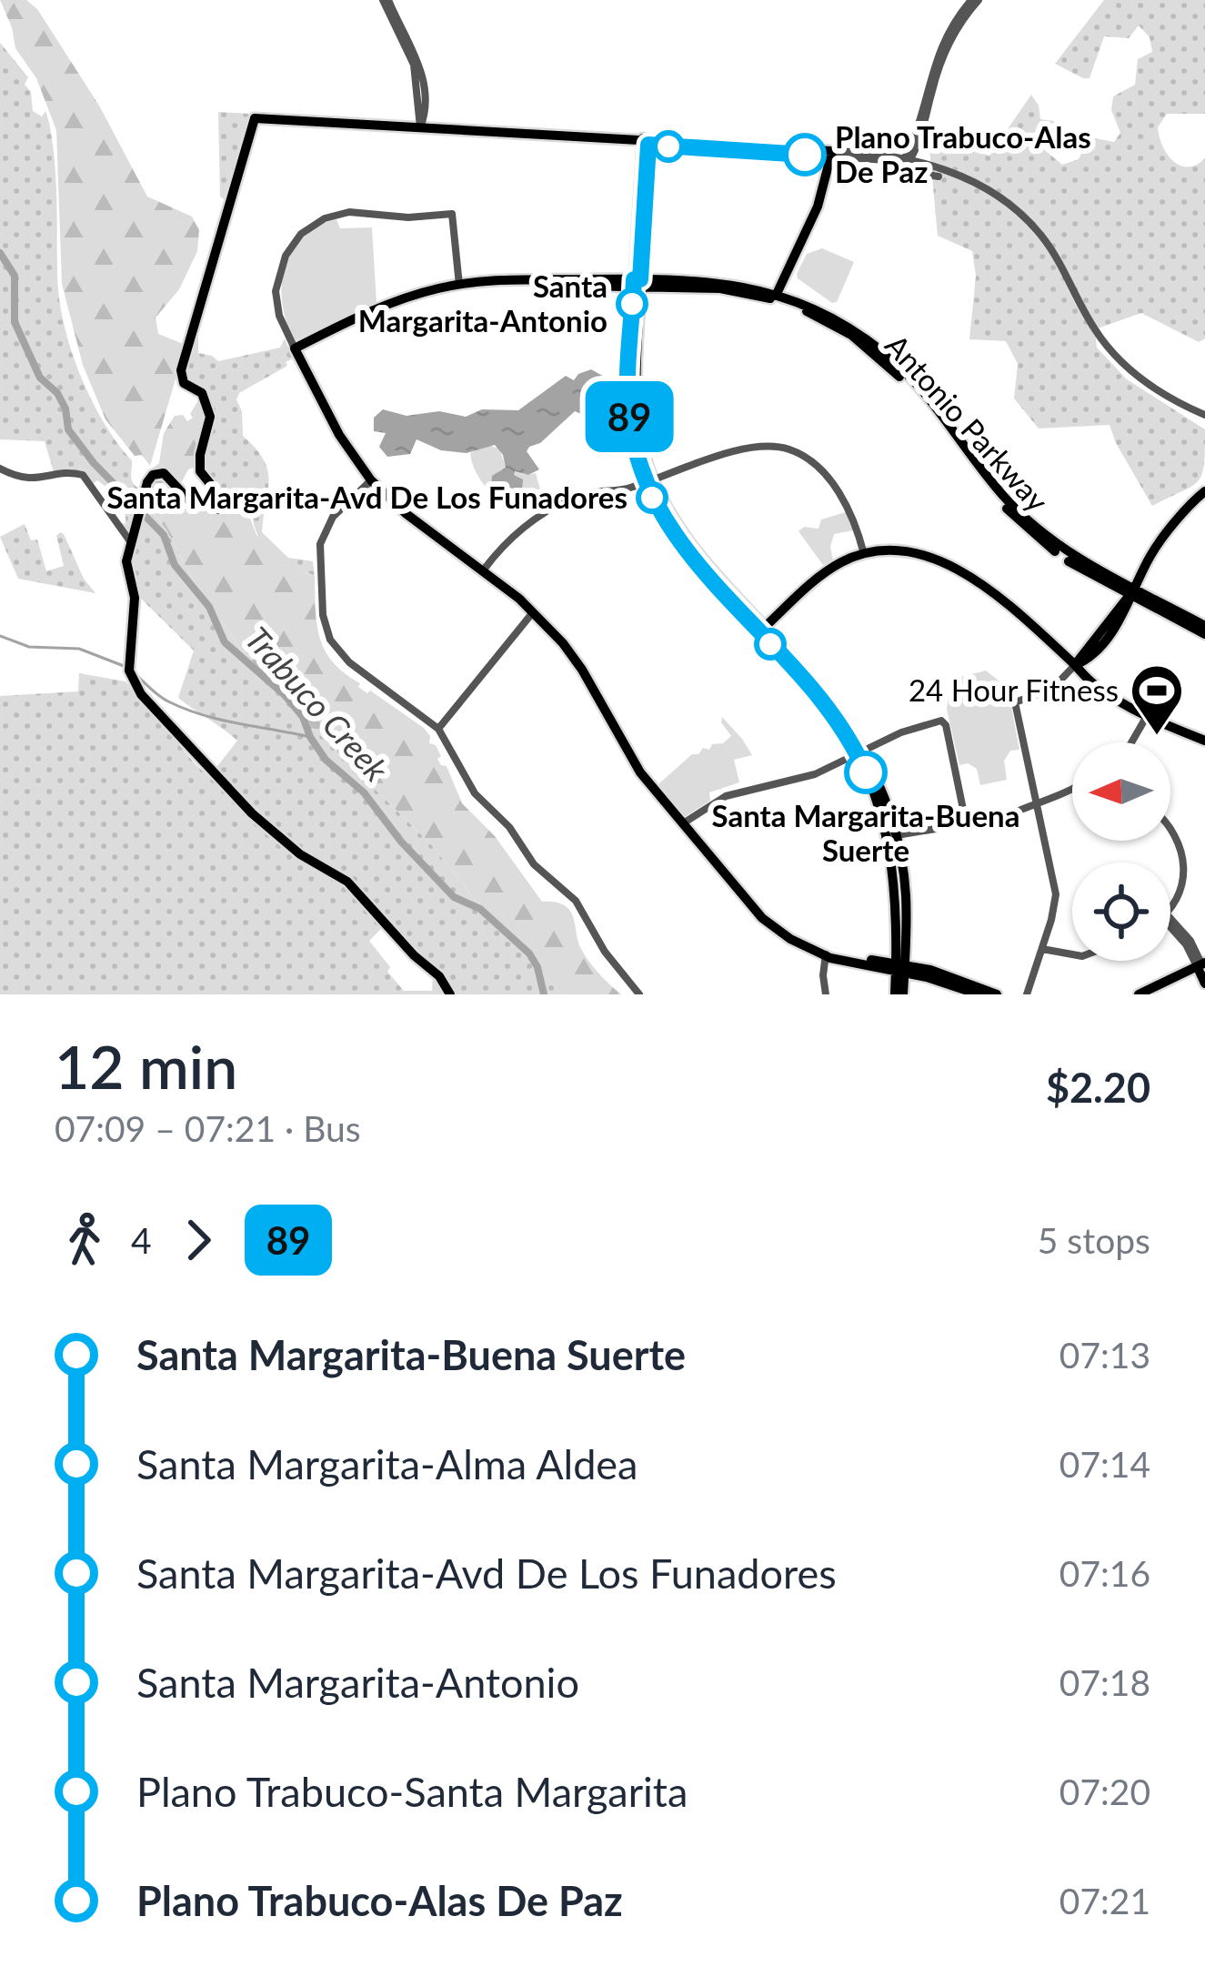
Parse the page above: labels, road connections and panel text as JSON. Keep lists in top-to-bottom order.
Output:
{
  "streets": {
    "main road": ["Antonio Parkway"]
  },
  "water": ["Trabuco Creek"],
  "places": {
    "other": [
      "Plano Trabuco-Alas De Paz",
      "Santa Margarita-Antonio",
      "Santa Margarita-Avd De Los Funadores",
      "Santa Margarita-Buena Suerte"
    ],
    "sports": ["24 Hour Fitness"]
  },
  "lines": ["bus line 89"],
  "north": "left",
  "page": {
    "on_map": "89",
    "heading": ["12 min", "07:09 – 07:21 · Bus", "$2.20"],
    "legs": ["4", "89", "5 stops"],
    "list": [
      {
        "name": "Santa Margarita-Buena Suerte",
        "value": "07:13"
      },
      {
        "name": "Santa Margarita-Alma Aldea",
        "value": "07:14"
      },
      {
        "name": "Santa Margarita-Avd De Los Funadores",
        "value": "07:16"
      },
      {
        "name": "Santa Margarita-Antonio",
        "value": "07:18"
      },
      {
        "name": "Plano Trabuco-Santa Margarita",
        "value": "07:20"
      },
      {
        "name": "Plano Trabuco-Alas De Paz",
        "value": "07:21"
      }
    ]
  }
}
